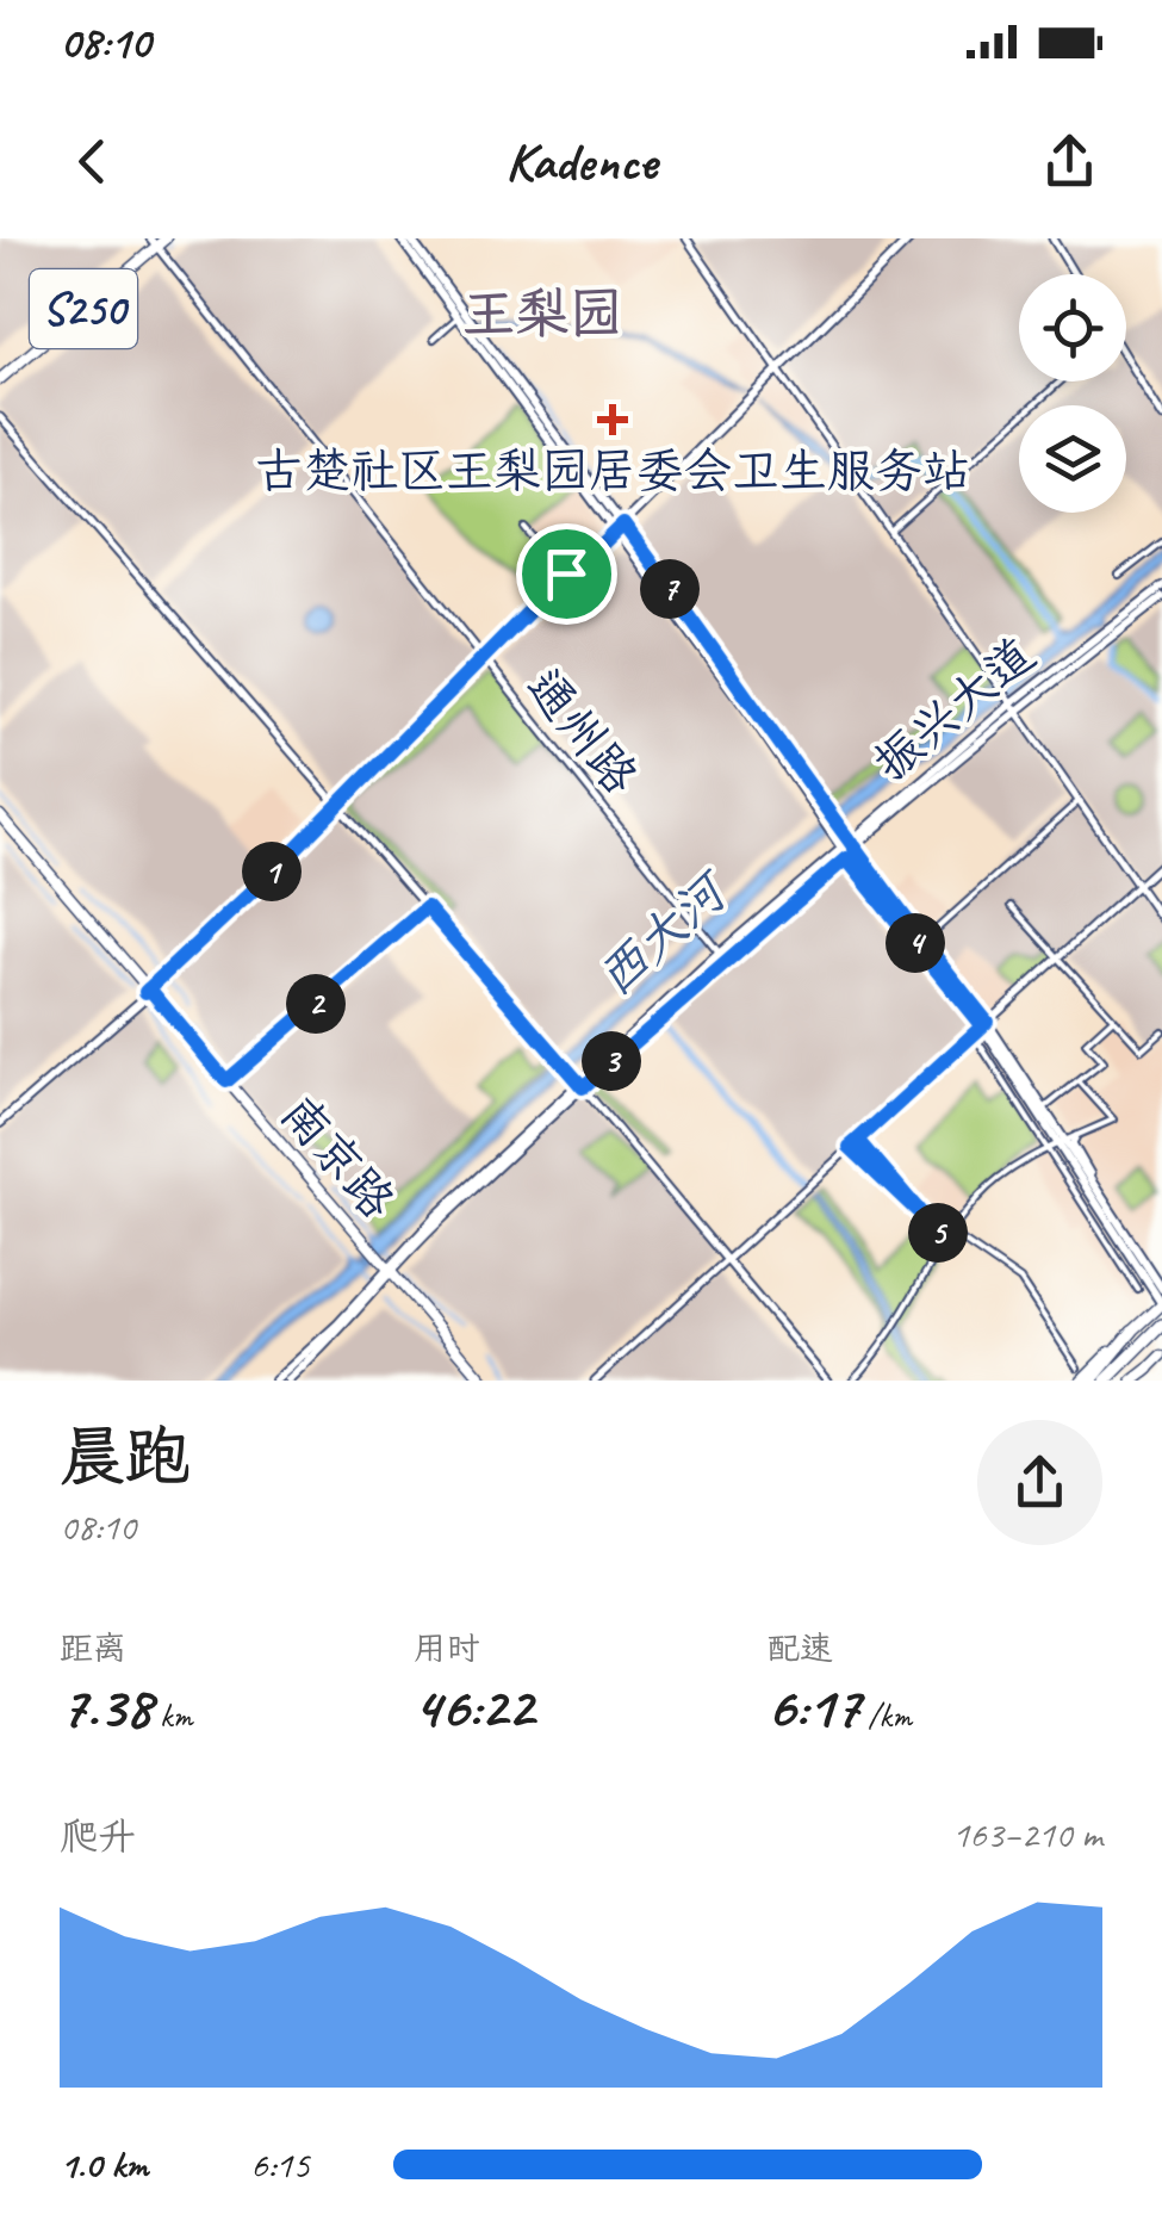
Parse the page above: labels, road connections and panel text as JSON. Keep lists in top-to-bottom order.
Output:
{
  "streets": {
    "main road": ["S250", "振兴大道", "南京路"],
    "street": ["通州路"]
  },
  "crossings": [
    ["S250", "通州路"],
    ["振兴大道", "通州路"],
    ["振兴大道", "南京路"]
  ],
  "districts": ["王梨园"],
  "water": ["西大河"],
  "places": {
    "health": ["古楚社区王梨园居委会卫生服务站"]
  },
  "page": {
    "status": "08:10",
    "header": "Kadence",
    "pins": [
      "7",
      "1",
      "4",
      "2",
      "3",
      "5"
    ],
    "heading": ["晨跑", "08:10"],
    "stats": [
      ["距离", "7.38 km"],
      ["用时", "46:22"],
      ["配速", "6:17 /km"]
    ],
    "chart": ["爬升", "163–210 m"],
    "list": [
      {
        "name": "1.0 km",
        "note": "6:15"
      }
    ]
  }
}
